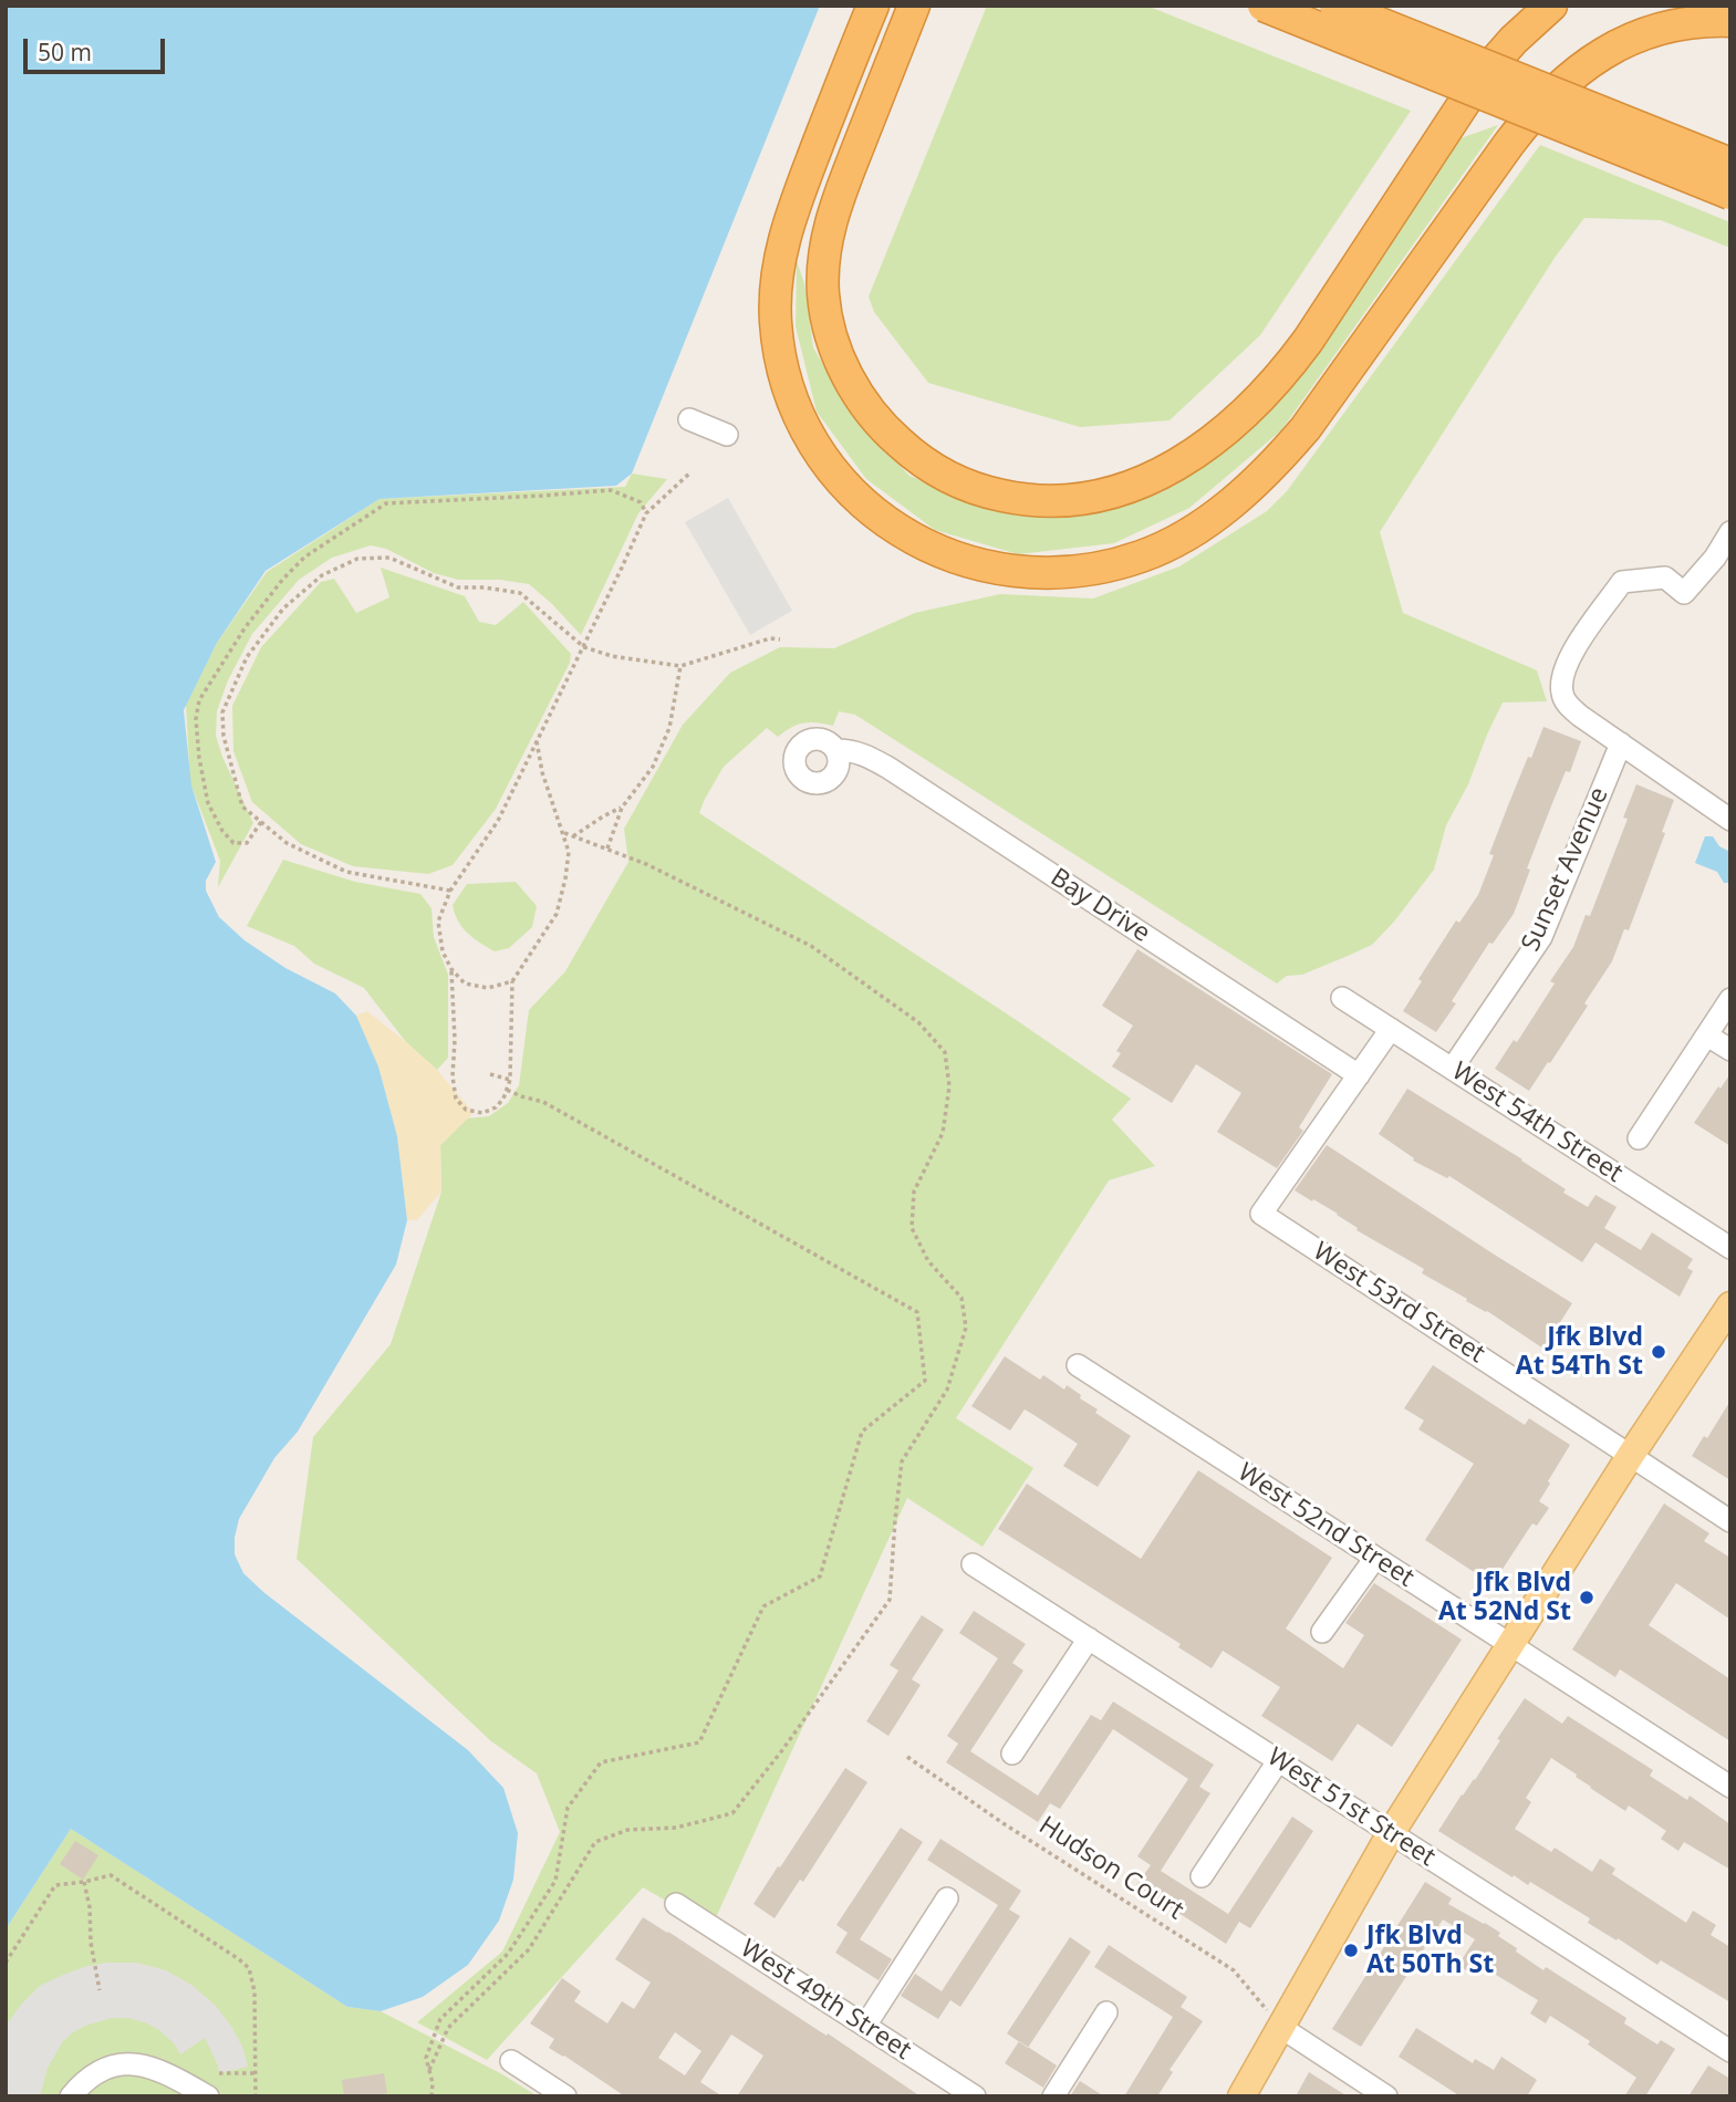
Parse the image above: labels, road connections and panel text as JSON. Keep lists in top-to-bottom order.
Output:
{
  "streets": {
    "street": [
      "Sunset Avenue",
      "Bay Drive",
      "West 54th Street",
      "West 53rd Street",
      "West 52nd Street",
      "West 51st Street",
      "West 49th Street"
    ],
    "path": ["Hudson Court"]
  },
  "crossings": [
    ["Sunset Avenue", "West 54th Street"],
    ["Bay Drive", "West 53rd Street"]
  ],
  "places": ["Jfk Blvd At 54Th St", "Jfk Blvd At 52Nd St", "Jfk Blvd At 50Th St"],
  "scale_bar": "50 m"
}
